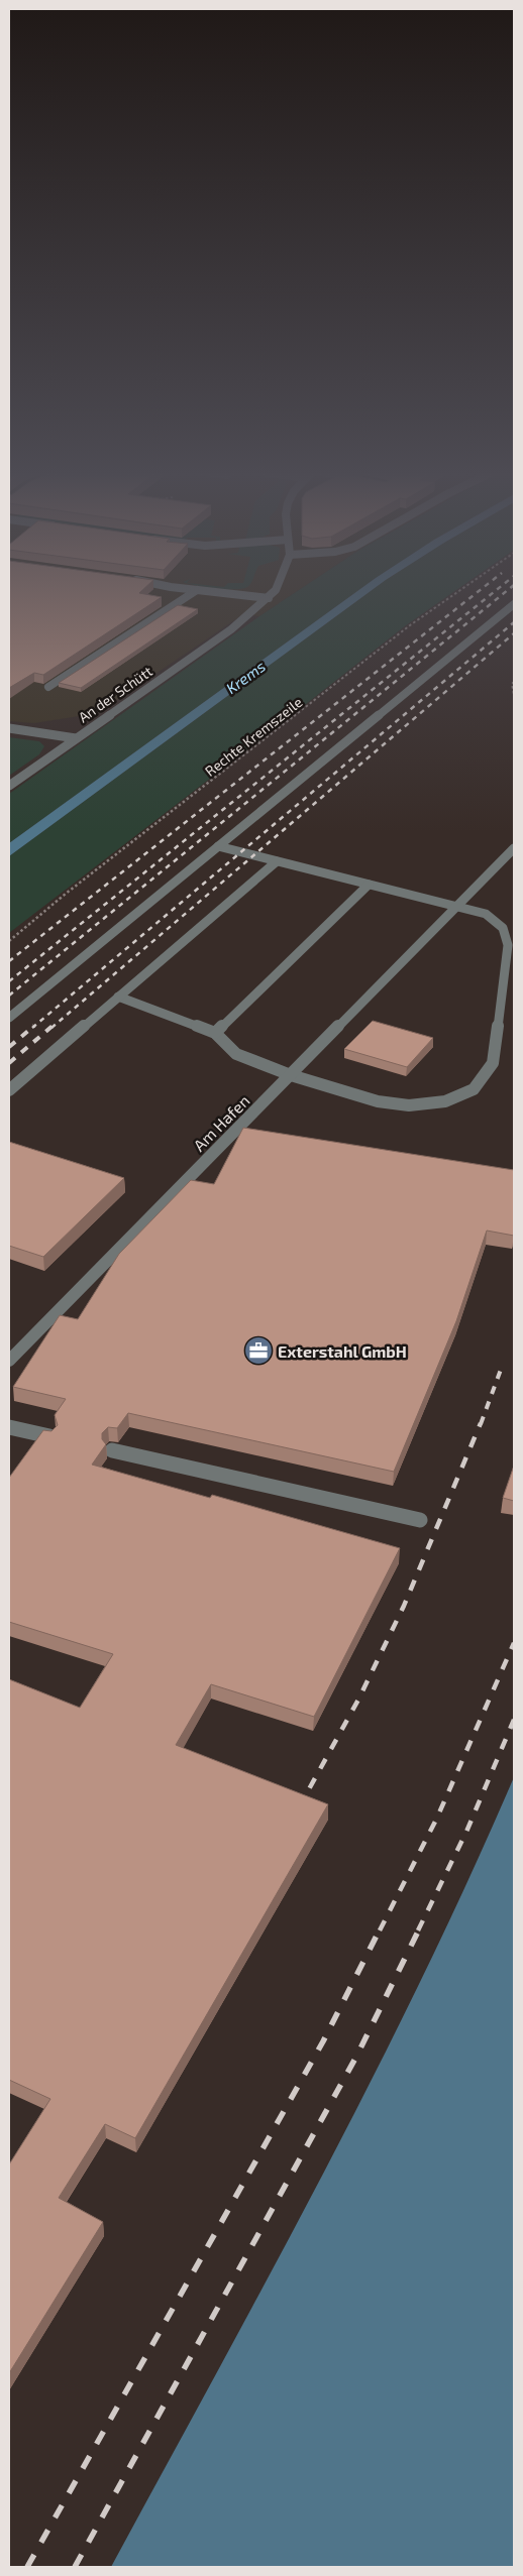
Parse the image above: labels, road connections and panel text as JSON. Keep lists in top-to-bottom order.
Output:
{
  "streets": {
    "street": ["An der Schütt", "Am Hafen"],
    "path": ["Rechte Kremszeile"]
  },
  "water": ["Krems"],
  "places": {
    "office": ["Exterstahl GmbH"]
  }
}
